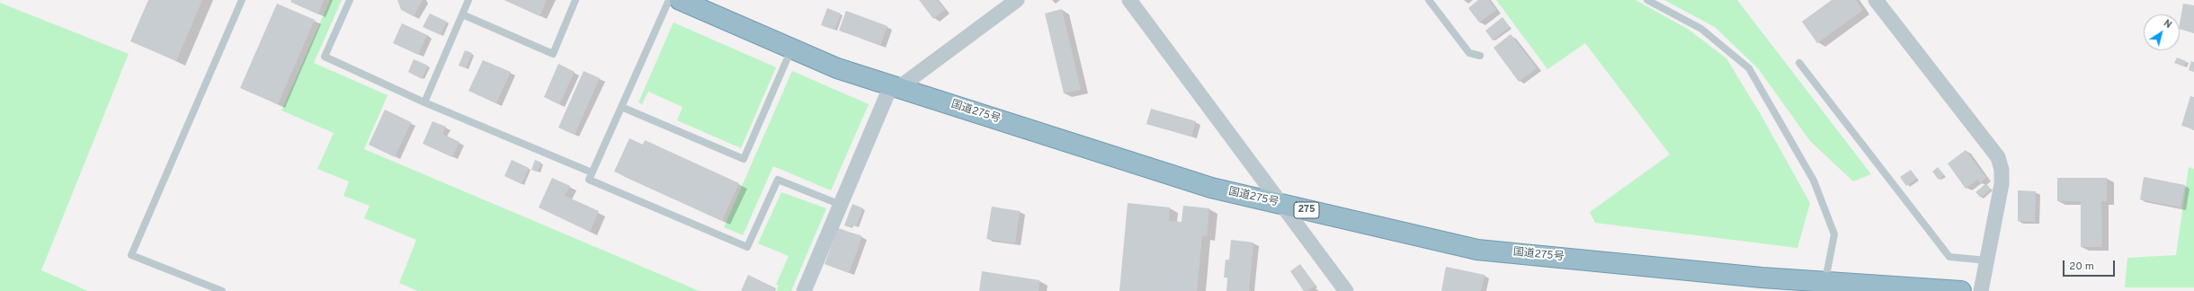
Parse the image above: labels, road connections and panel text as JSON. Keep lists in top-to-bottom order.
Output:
{
  "streets": {
    "highway": ["国道275号", "275"]
  },
  "scale_bar": "20 m",
  "north": "top right"
}
